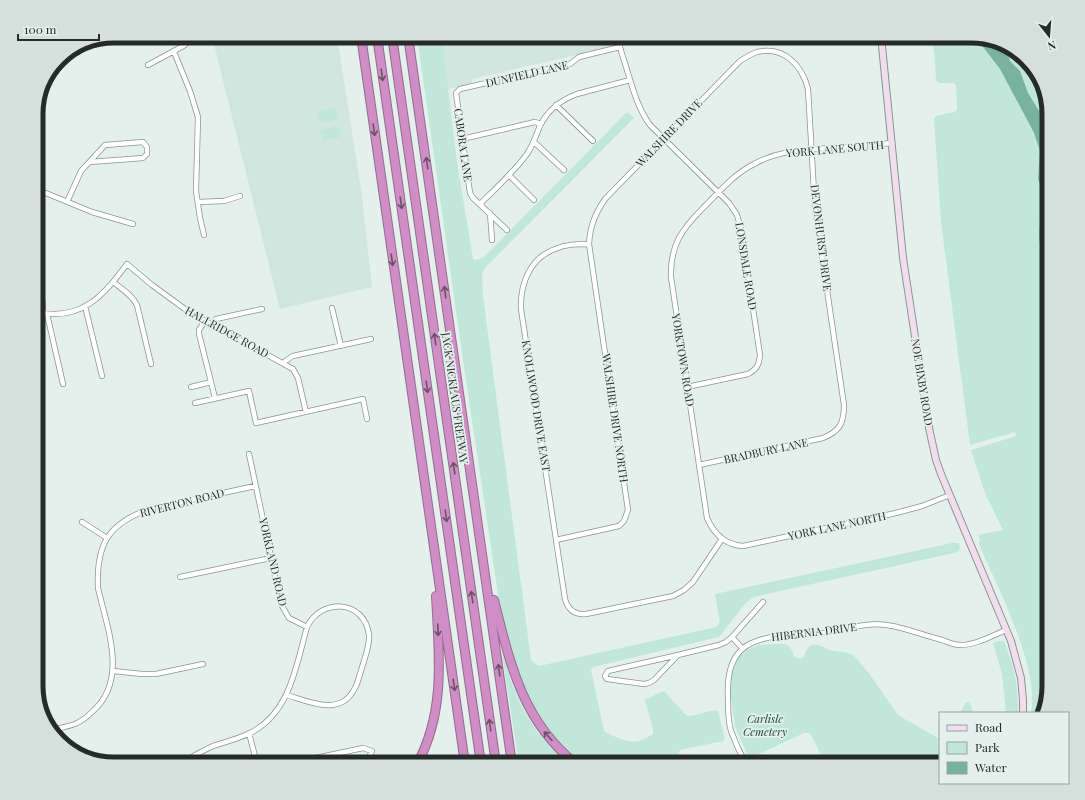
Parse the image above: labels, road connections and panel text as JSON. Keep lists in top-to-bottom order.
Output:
{
  "streets": {
    "highway": ["JACK NICKLAUS FREEWAY"],
    "street": [
      "DUNFIELD LANE",
      "WALSHIRE DRIVE",
      "CABORA LANE",
      "YORK LANE SOUTH",
      "DEVONHURST DRIVE",
      "LONSDALE ROAD",
      "HALLRIDGE ROAD",
      "YORKTOWN ROAD",
      "NOE BIXBY ROAD",
      "KNOLLWOOD DRIVE EAST",
      "WALSHIRE DRIVE NORTH",
      "BRADBURY LANE",
      "RIVERTON ROAD",
      "YORK LANE NORTH",
      "YORKLAND ROAD",
      "HIBERNIA DRIVE"
    ]
  },
  "crossings": [
    ["DUNFIELD LANE", "CABORA LANE"],
    ["DUNFIELD LANE", "LONSDALE ROAD"],
    ["WALSHIRE DRIVE", "DEVONHURST DRIVE"],
    ["WALSHIRE DRIVE", "LONSDALE ROAD"],
    ["WALSHIRE DRIVE", "KNOLLWOOD DRIVE EAST"],
    ["WALSHIRE DRIVE", "WALSHIRE DRIVE NORTH"],
    ["YORK LANE SOUTH", "DEVONHURST DRIVE"],
    ["YORK LANE SOUTH", "LONSDALE ROAD"],
    ["YORK LANE SOUTH", "YORKTOWN ROAD"],
    ["YORK LANE SOUTH", "NOE BIXBY ROAD"],
    ["DEVONHURST DRIVE", "BRADBURY LANE"],
    ["LONSDALE ROAD", "YORKTOWN ROAD"],
    ["YORKTOWN ROAD", "KNOLLWOOD DRIVE EAST"],
    ["YORKTOWN ROAD", "BRADBURY LANE"],
    ["YORKTOWN ROAD", "YORK LANE NORTH"],
    ["NOE BIXBY ROAD", "YORK LANE NORTH"],
    ["NOE BIXBY ROAD", "HIBERNIA DRIVE"],
    ["KNOLLWOOD DRIVE EAST", "WALSHIRE DRIVE NORTH"],
    ["KNOLLWOOD DRIVE EAST", "YORK LANE NORTH"],
    ["RIVERTON ROAD", "YORKLAND ROAD"]
  ],
  "parks": ["Carlisle Cemetery"],
  "legend": ["Road", "Park", "Water"],
  "scale_bar": "100 m",
  "north": "bottom"
}
